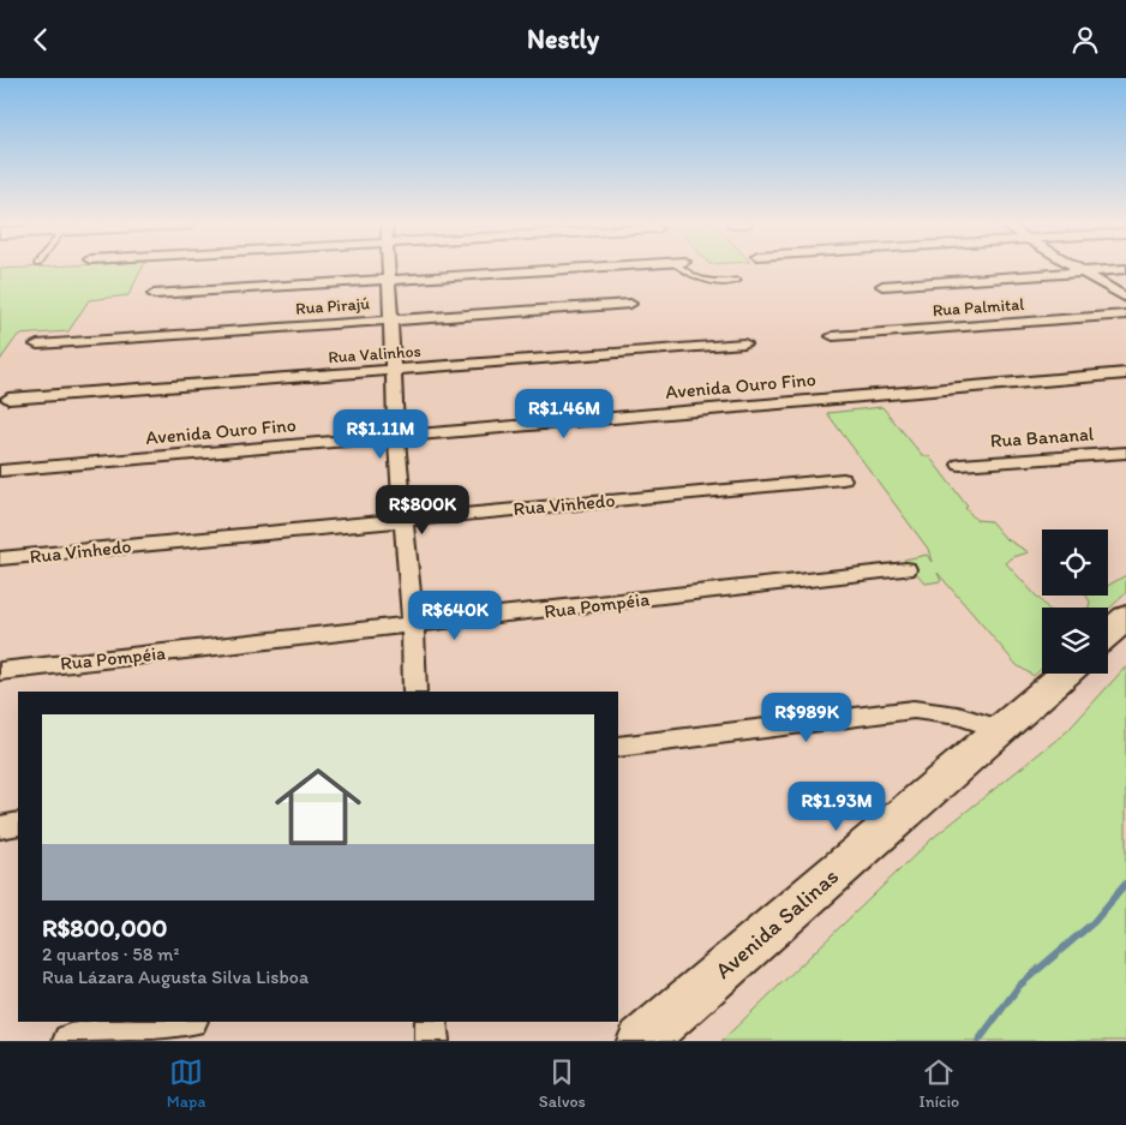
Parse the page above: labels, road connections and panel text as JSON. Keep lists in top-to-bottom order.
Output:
{
  "streets": {
    "street": [
      "Rua Pirajú",
      "Rua Palmital",
      "Rua Valinhos",
      "Avenida Ouro Fino",
      "Rua Bananal",
      "Rua Vinhedo",
      "Rua Pompéia",
      "Avenida Salinas"
    ]
  },
  "page": {
    "header": "Nestly",
    "price": [
      "R$1.46M",
      "R$1.11M",
      "R$800K",
      "R$640K",
      "R$989K",
      "R$1.93M"
    ],
    "list": [
      {
        "name": "R$800,000",
        "note": "2 quartos · 58 m² · Rua Lázara Augusta Silva Lisboa"
      }
    ],
    "tabs": ["Mapa", "Salvos", "Início"]
  }
}
